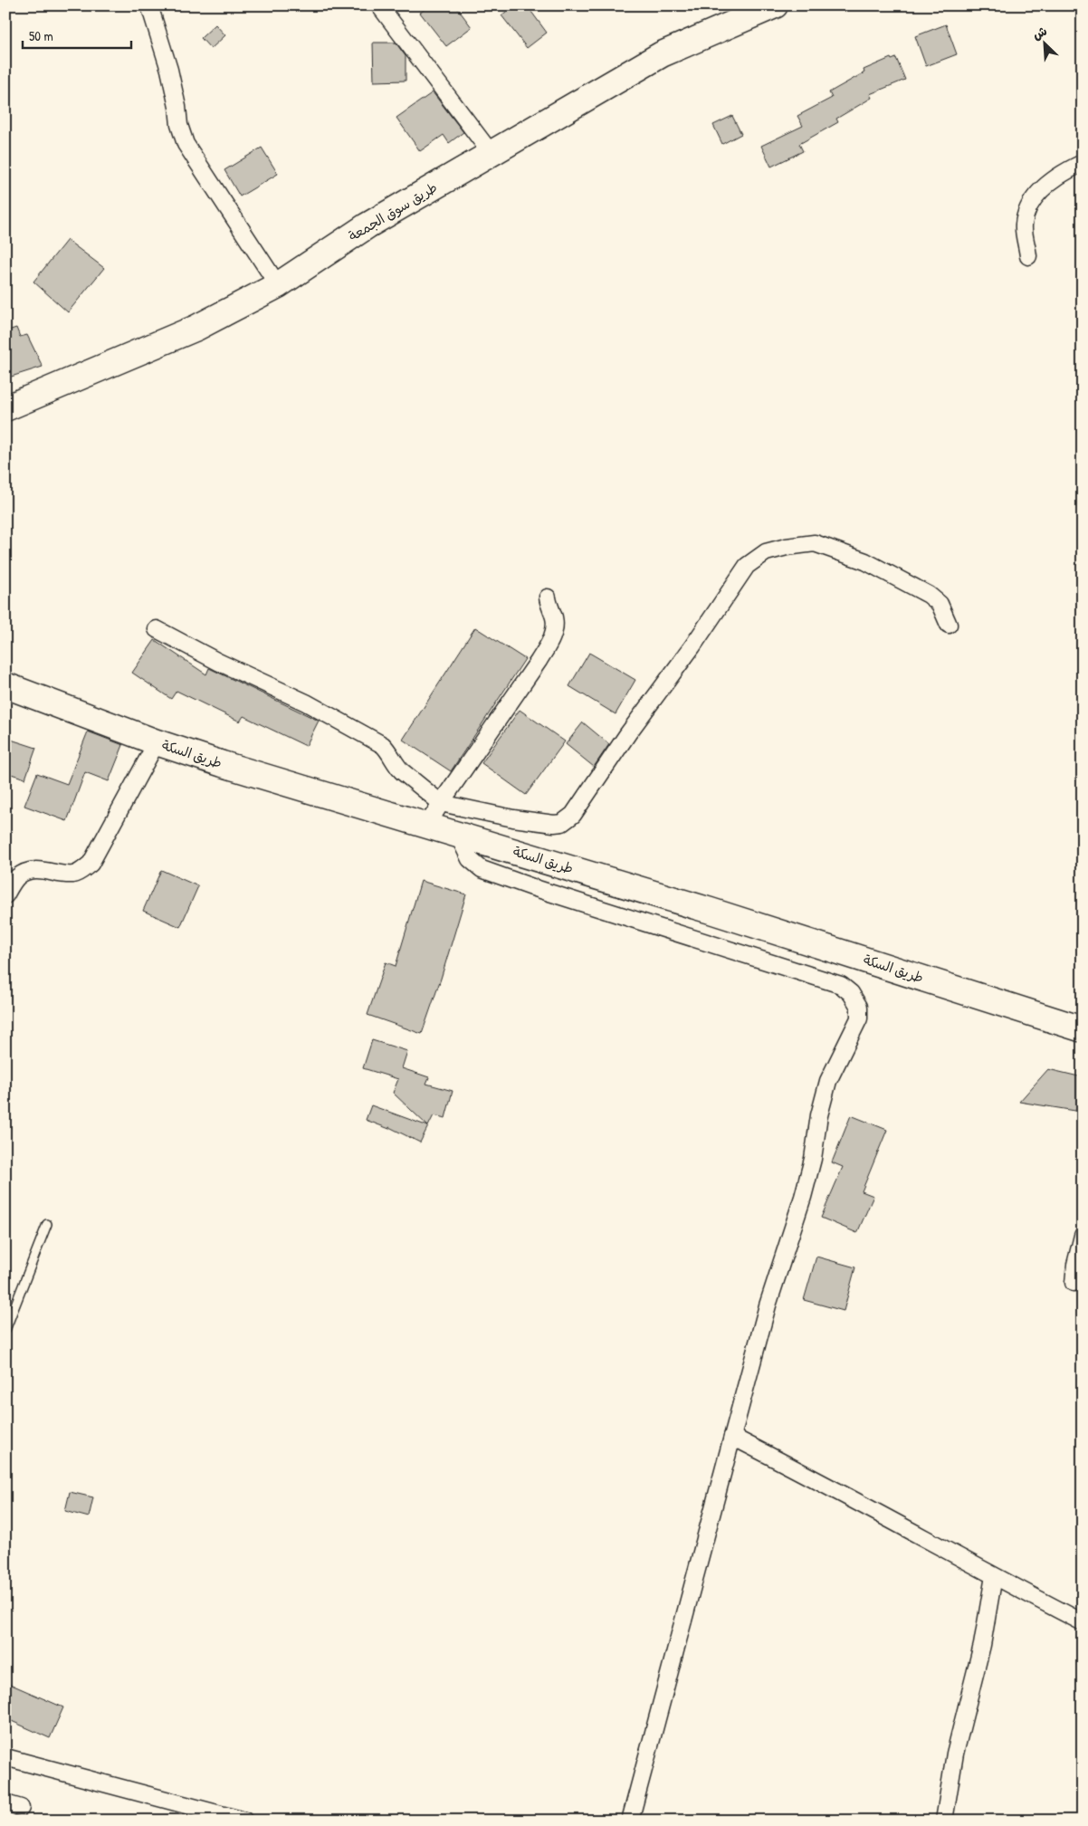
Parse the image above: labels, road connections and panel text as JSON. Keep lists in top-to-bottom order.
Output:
{
  "streets": {
    "main road": ["طريق سوق الجمعة", "طريق السكة"]
  },
  "scale_bar": "50 m",
  "north": "top left"
}
